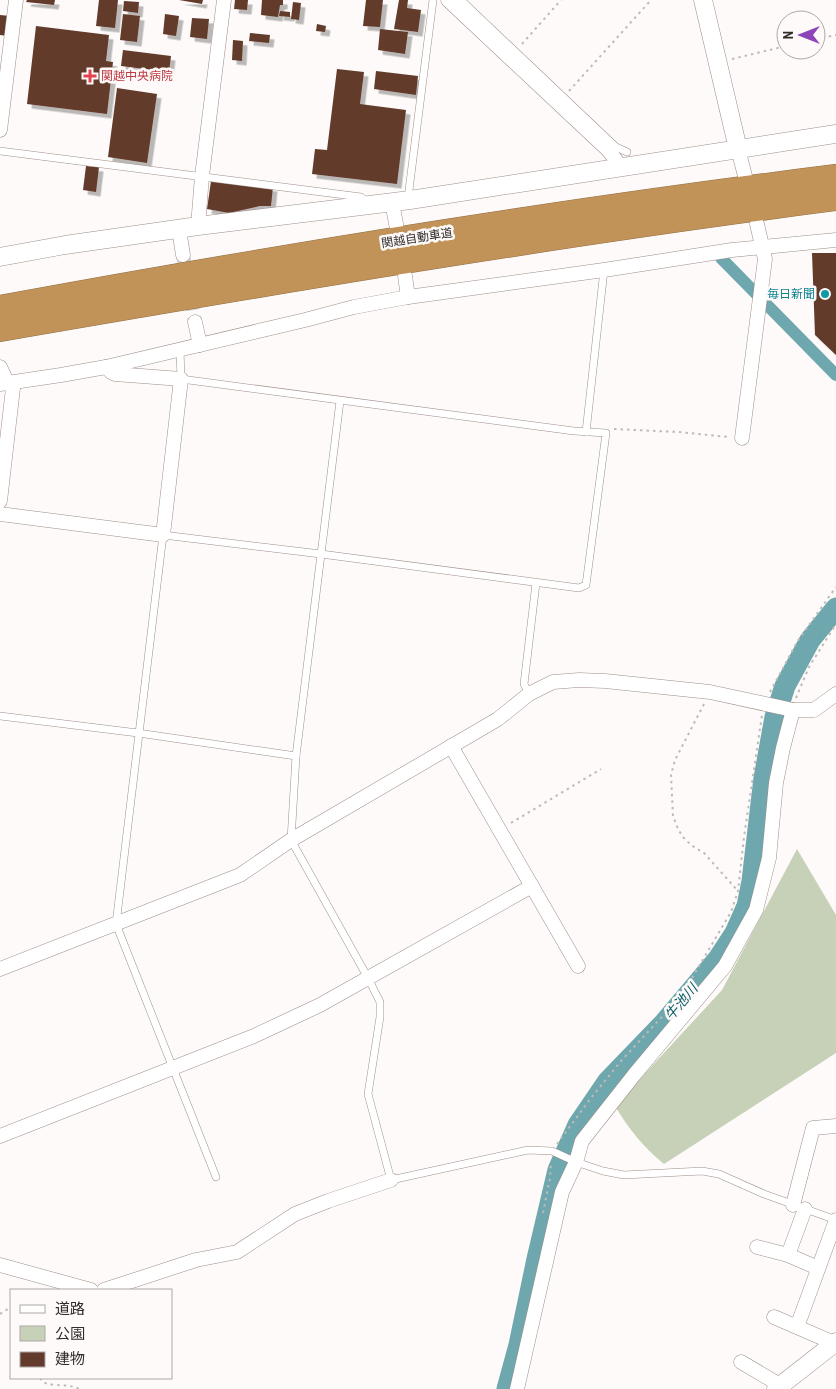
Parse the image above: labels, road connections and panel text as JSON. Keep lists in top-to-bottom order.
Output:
{
  "streets": {
    "highway": ["関越自動車道"]
  },
  "water": ["牛池川"],
  "places": {
    "health": ["関越中央病院"],
    "other": ["毎日新聞"]
  },
  "legend": ["道路", "公園", "建物"],
  "north": "left"
}
